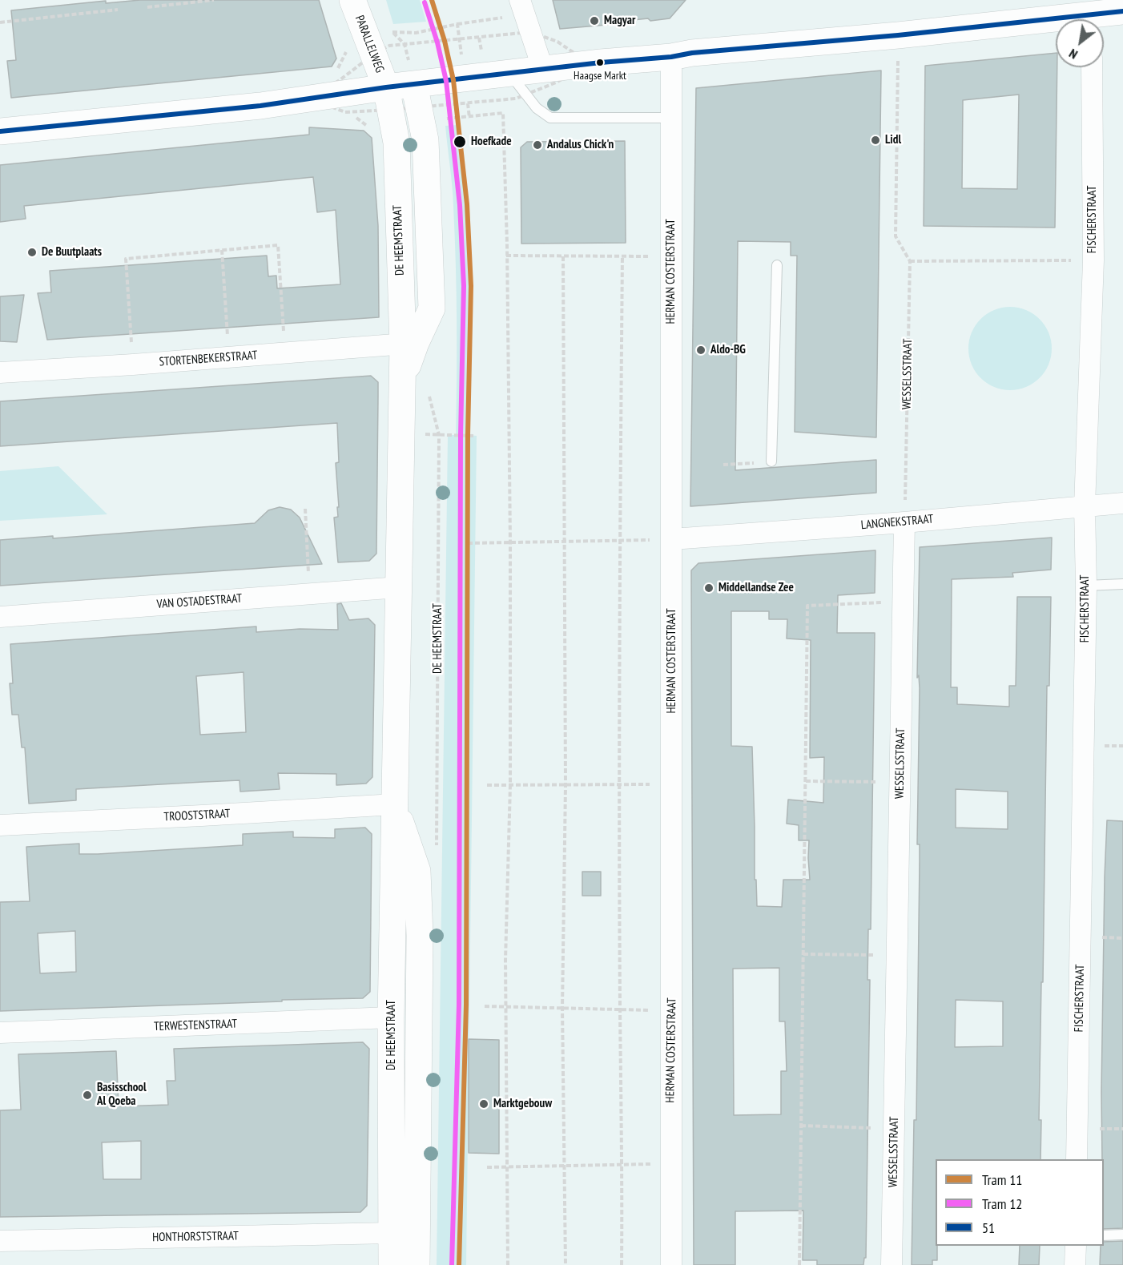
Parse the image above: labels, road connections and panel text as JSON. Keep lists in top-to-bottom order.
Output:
{
  "streets": {
    "street": [
      "PARALLELWEG",
      "FISCHERSTRAAT",
      "DE HEEMSTRAAT",
      "HERMAN COSTERSTRAAT",
      "STORTENBEKERSTRAAT",
      "WESSELSSTRAAT",
      "LANGNEKSTRAAT",
      "VAN OSTADESTRAAT",
      "TROOSTSTRAAT",
      "TERWESTENSTRAAT",
      "HONTHORSTSTRAAT"
    ]
  },
  "crossings": [
    ["PARALLELWEG", "DE HEEMSTRAAT"],
    ["FISCHERSTRAAT", "LANGNEKSTRAAT"],
    ["DE HEEMSTRAAT", "STORTENBEKERSTRAAT"],
    ["DE HEEMSTRAAT", "VAN OSTADESTRAAT"],
    ["DE HEEMSTRAAT", "TROOSTSTRAAT"],
    ["DE HEEMSTRAAT", "TERWESTENSTRAAT"],
    ["DE HEEMSTRAAT", "HONTHORSTSTRAAT"],
    ["HERMAN COSTERSTRAAT", "LANGNEKSTRAAT"],
    ["WESSELSSTRAAT", "LANGNEKSTRAAT"]
  ],
  "places": [
    "Magyar",
    "Haagse Markt",
    "Lidl",
    "Hoefkade",
    "Andalus Chick'n",
    "De Buutplaats",
    "Aldo-BG",
    "Middellandse Zee",
    "Basisschool Al Qoeba",
    "Marktgebouw"
  ],
  "lines": ["tram line 11", "tram line 12", "transit line 51"],
  "legend": ["Tram 11", "Tram 12", "51"],
  "north": "bottom left"
}
